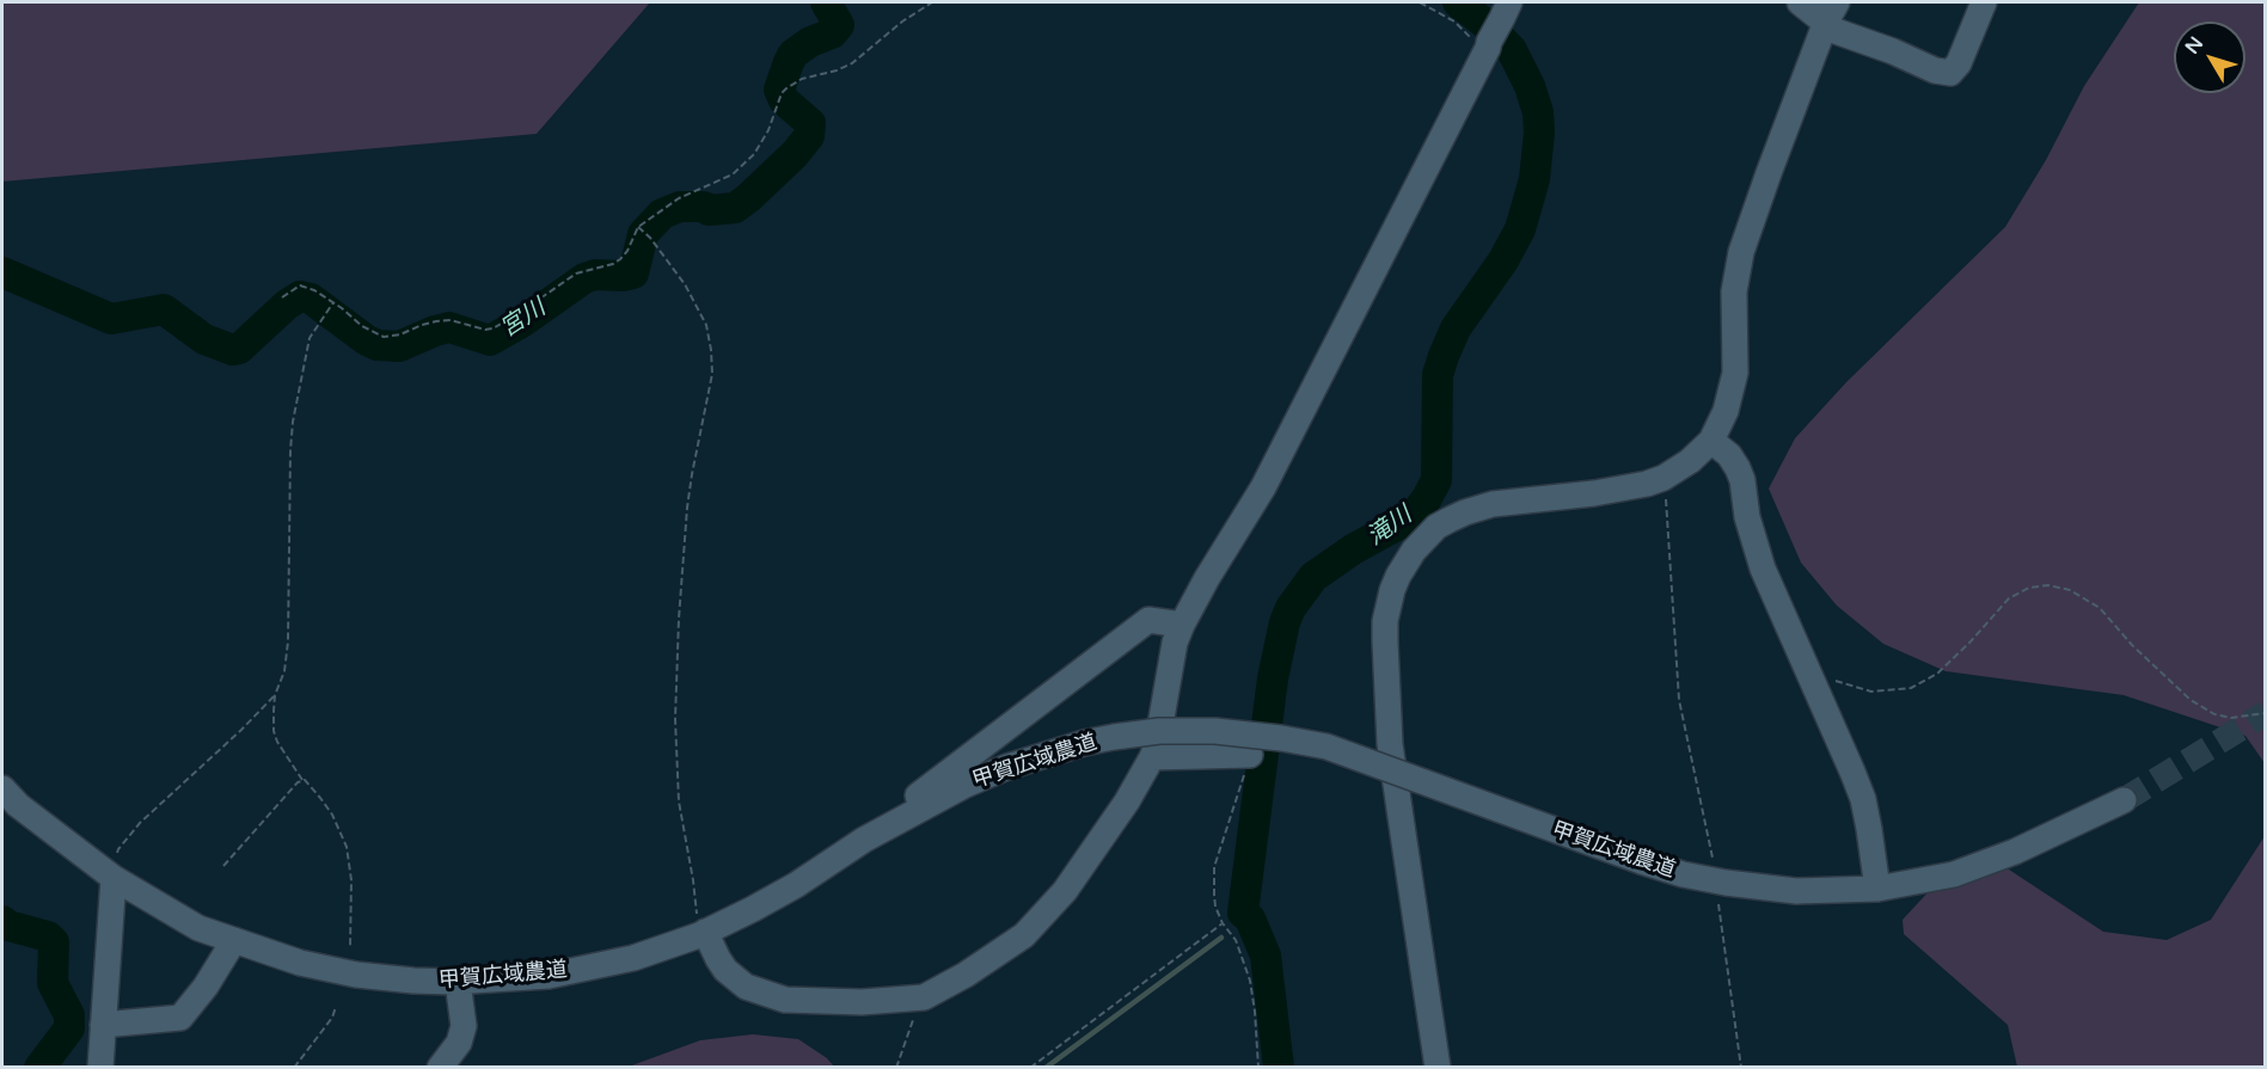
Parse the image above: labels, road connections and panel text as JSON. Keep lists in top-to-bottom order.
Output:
{
  "streets": {
    "street": ["甲賀広域農道"]
  },
  "water": ["宮川", "滝川"],
  "north": "top left"
}
